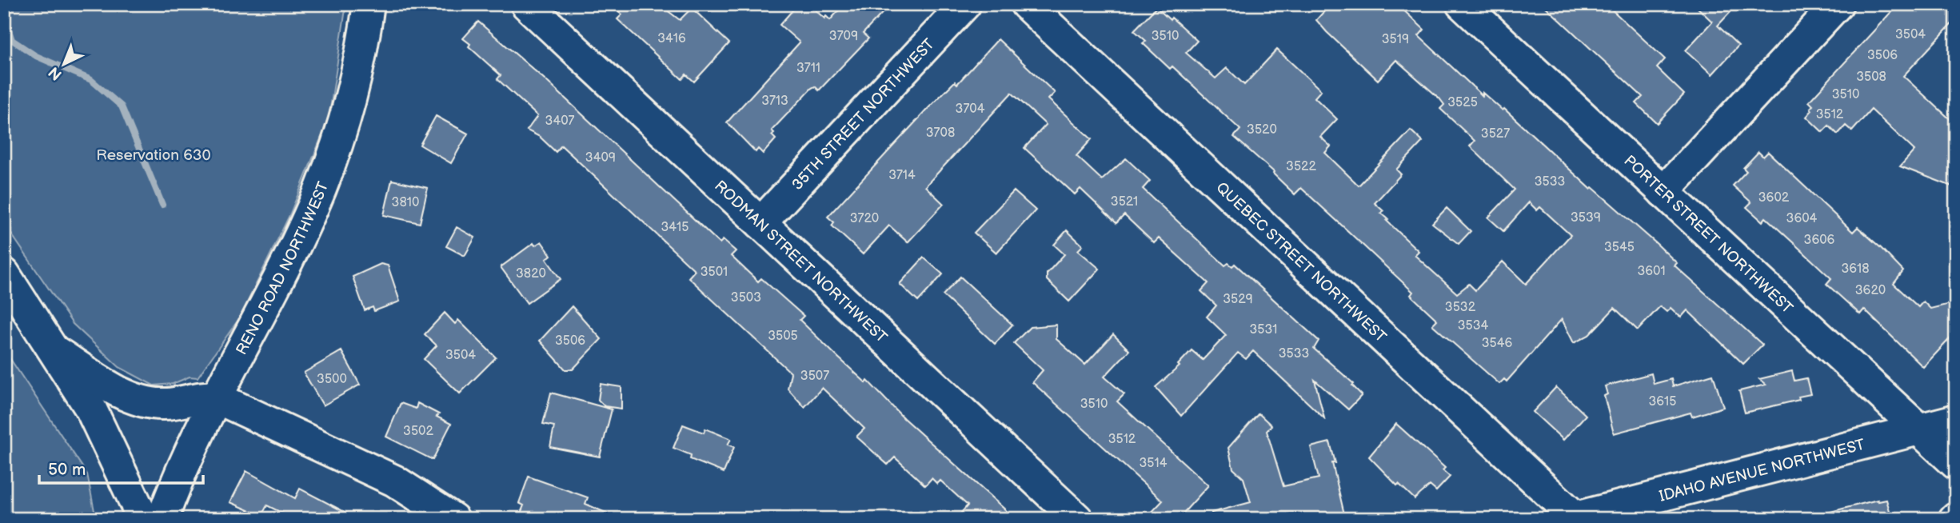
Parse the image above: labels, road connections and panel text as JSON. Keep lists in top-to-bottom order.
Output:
{
  "streets": {
    "street": [
      "35TH STREET NORTHWEST",
      "PORTER STREET NORTHWEST",
      "RODMAN STREET NORTHWEST",
      "QUEBEC STREET NORTHWEST",
      "RENO ROAD NORTHWEST",
      "IDAHO AVENUE NORTHWEST"
    ]
  },
  "crossings": [
    ["35TH STREET NORTHWEST", "RODMAN STREET NORTHWEST"],
    ["PORTER STREET NORTHWEST", "IDAHO AVENUE NORTHWEST"],
    ["QUEBEC STREET NORTHWEST", "IDAHO AVENUE NORTHWEST"]
  ],
  "parks": ["Reservation 630"],
  "house_numbers": [
    "3504",
    "3709",
    "3510",
    "3416",
    "3519",
    "3506",
    "3711",
    "3508",
    "3510",
    "3713",
    "3525",
    "3704",
    "3512",
    "3407",
    "3520",
    "3708",
    "3527",
    "3409",
    "3522",
    "3714",
    "3533",
    "3602",
    "3521",
    "3810",
    "3539",
    "3720",
    "3604",
    "3415",
    "3606",
    "3545",
    "3618",
    "3601",
    "3501",
    "3820",
    "3620",
    "3503",
    "3529",
    "3532",
    "3534",
    "3531",
    "3505",
    "3506",
    "3546",
    "3533",
    "3504",
    "3507",
    "3500",
    "3615",
    "3510",
    "3502",
    "3512",
    "3514"
  ],
  "scale_bar": "50 m",
  "north": "bottom left"
}
